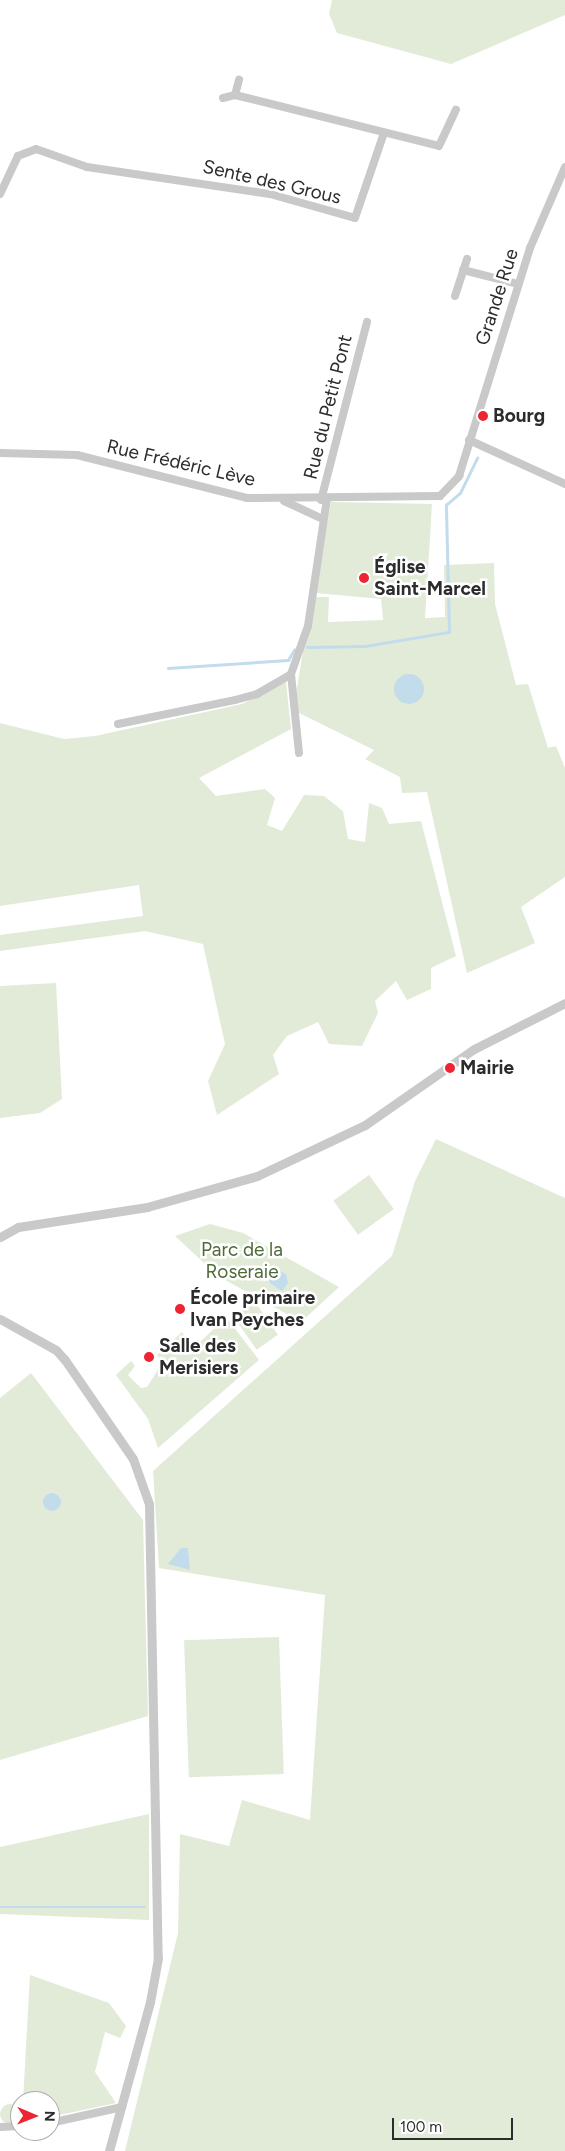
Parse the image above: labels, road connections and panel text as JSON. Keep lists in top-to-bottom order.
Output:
{
  "streets": {
    "street": [
      "Sente des Grous",
      "Grande Rue",
      "Rue du Petit Pont",
      "Rue Frédéric Lève"
    ]
  },
  "crossings": [
    ["Grande Rue", "Rue Frédéric Lève"],
    ["Rue du Petit Pont", "Rue Frédéric Lève"]
  ],
  "parks": ["Parc de la Roseraie"],
  "places": [
    "Bourg",
    "Église Saint-Marcel",
    "Mairie",
    "École primaire Ivan Peyches",
    "Salle des Merisiers"
  ],
  "scale_bar": "100 m",
  "north": "right"
}
